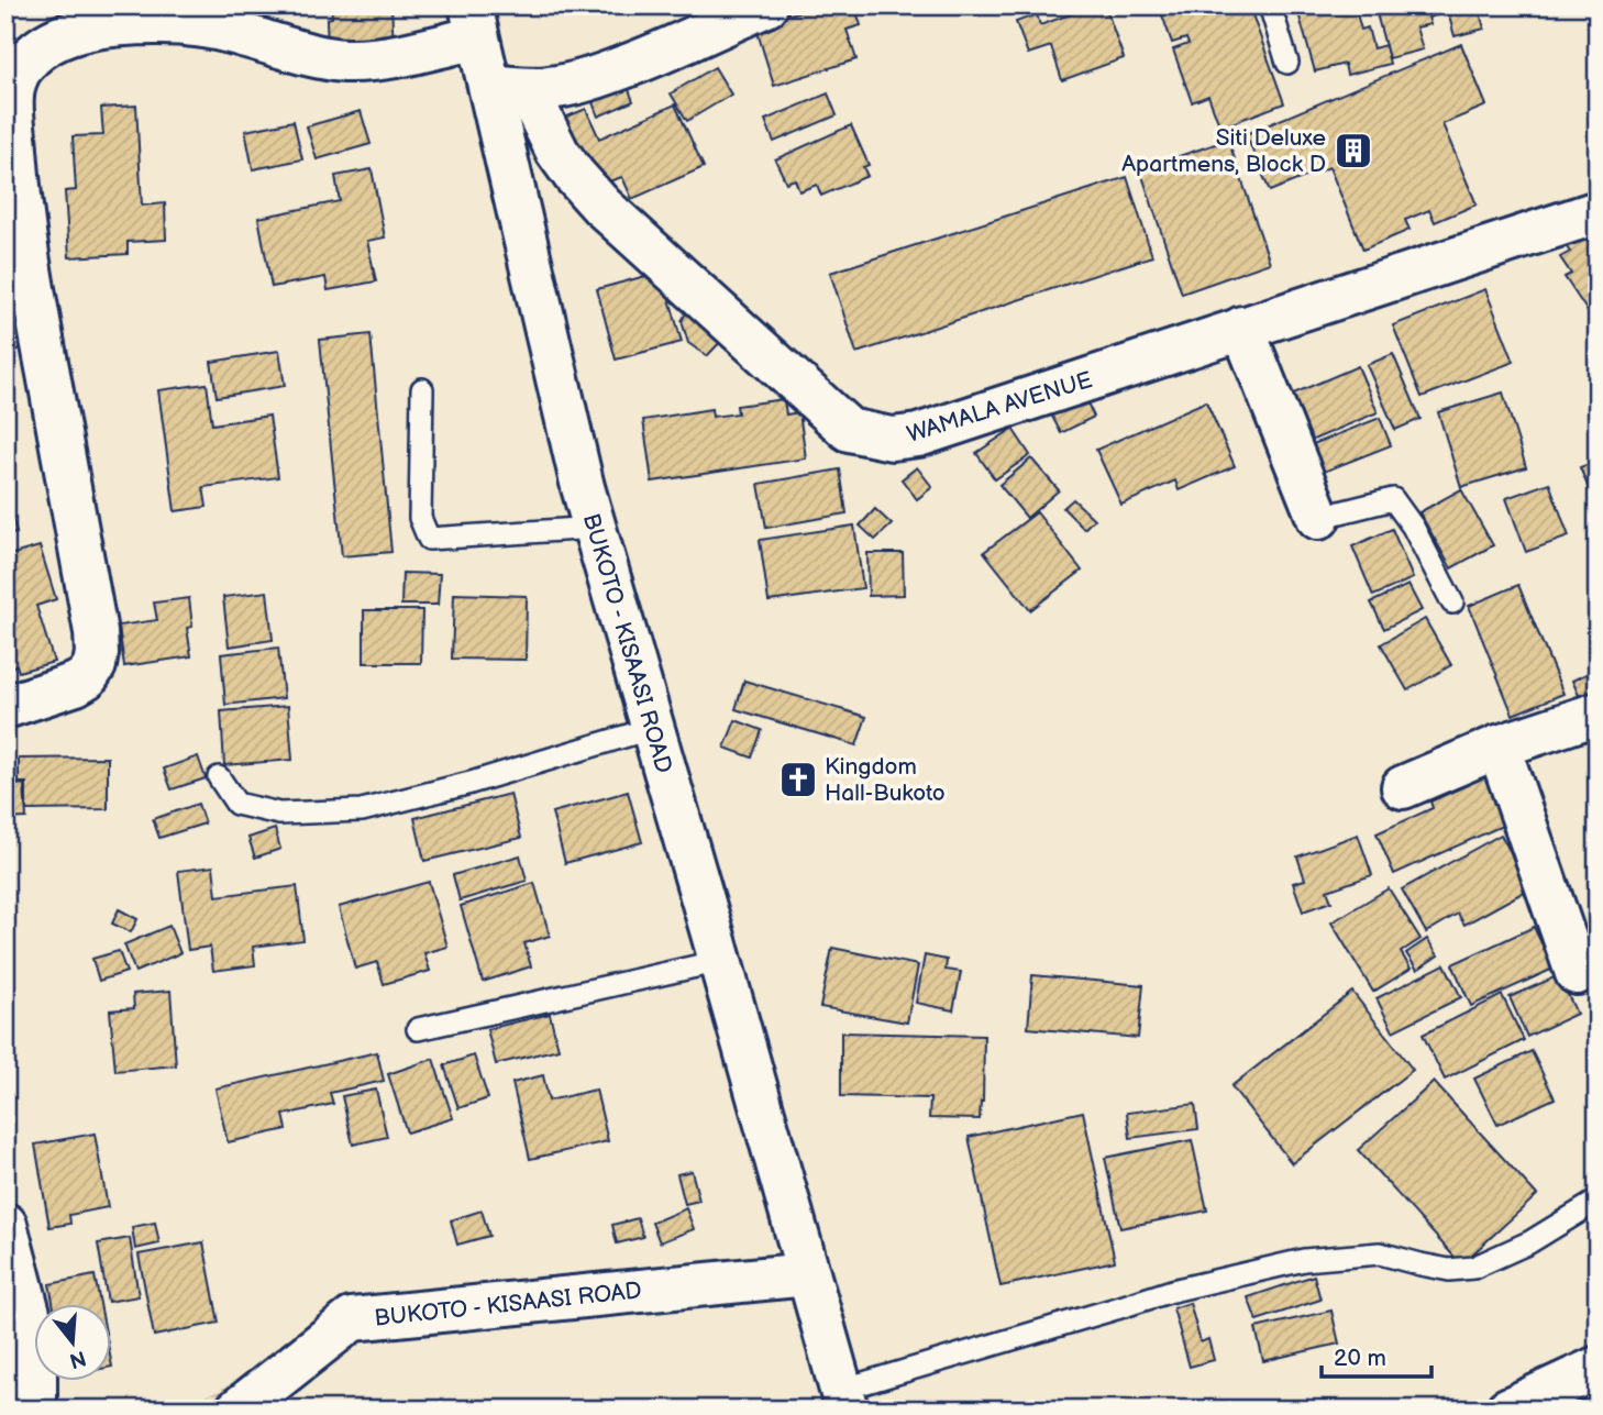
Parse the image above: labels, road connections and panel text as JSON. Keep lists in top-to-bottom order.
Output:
{
  "streets": {
    "main road": ["WAMALA AVENUE", "BUKOTO - KISAASI ROAD"]
  },
  "crossings": [
    ["WAMALA AVENUE", "BUKOTO - KISAASI ROAD"]
  ],
  "places": {
    "building": ["Siti Deluxe Apartmens, Block D"],
    "church": ["Kingdom Hall-Bukoto"]
  },
  "scale_bar": "20 m",
  "north": "bottom"
}
